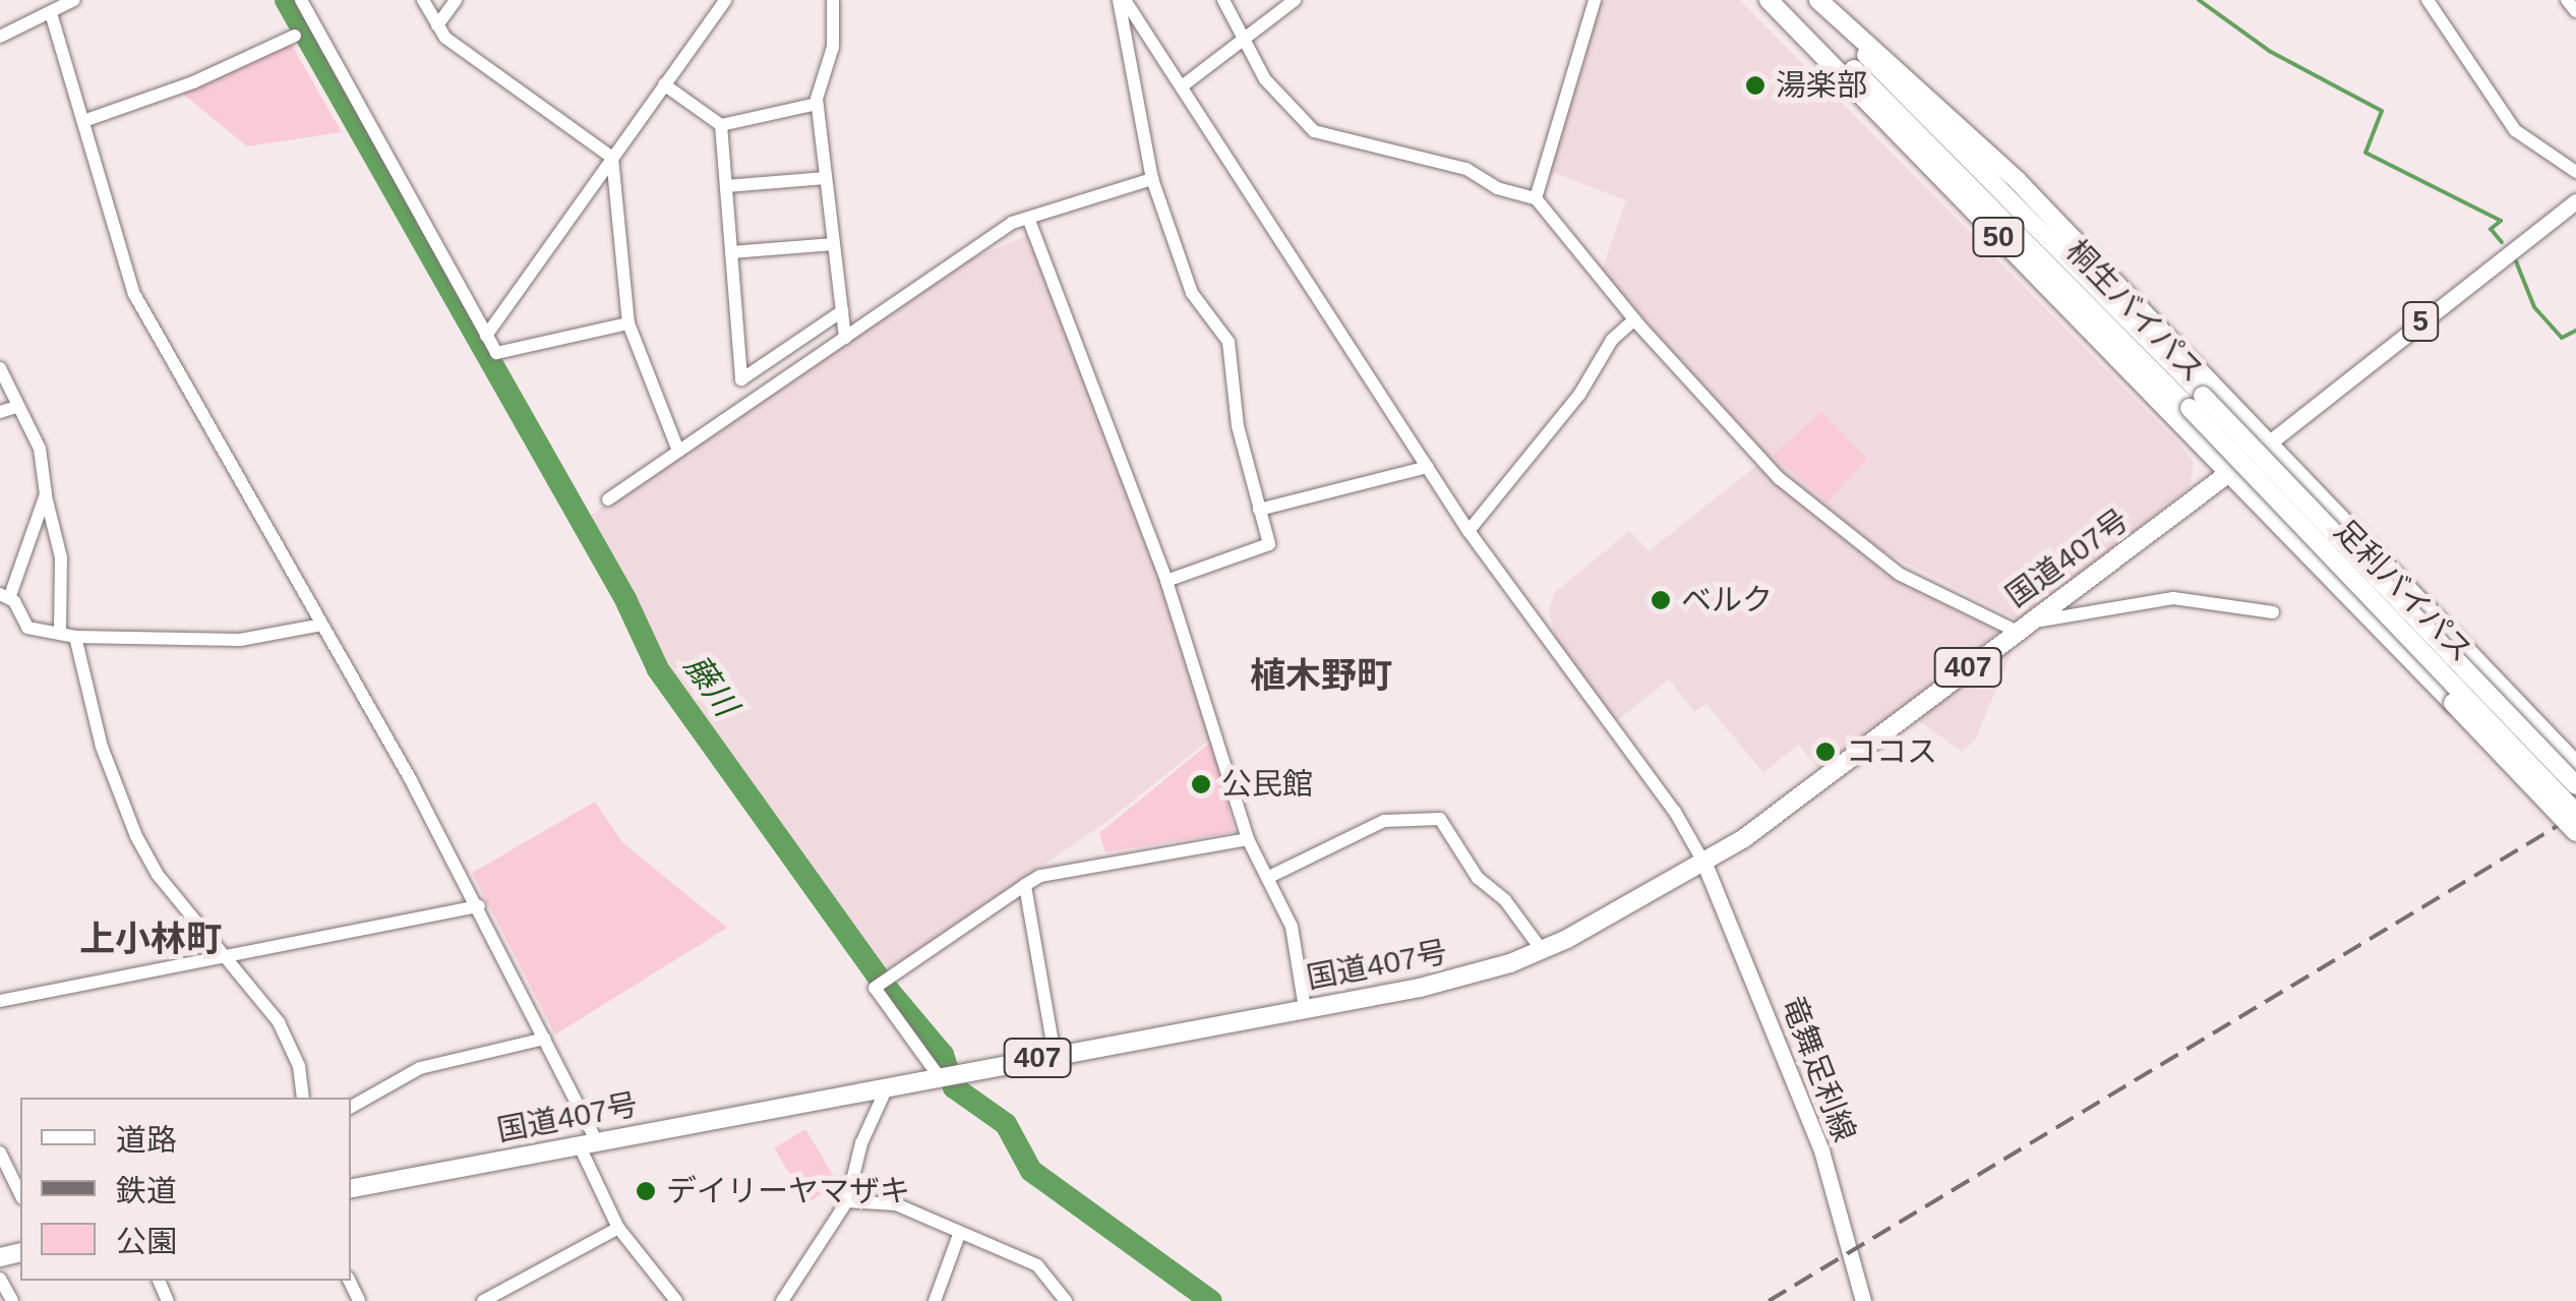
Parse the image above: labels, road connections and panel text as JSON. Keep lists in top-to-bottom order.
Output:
{
  "streets": {
    "highway": [
      "50",
      "桐生バイパス",
      "国道407号",
      "足利バイパス",
      "407"
    ],
    "main road": ["5", "竜舞足利線"]
  },
  "crossings": [
    ["50", "5"],
    ["50", "国道407号"],
    ["桐生バイパス", "足利バイパス"],
    ["5", "国道407号"],
    ["国道407号", "竜舞足利線"]
  ],
  "districts": ["植木野町", "上小林町"],
  "water": ["藤川"],
  "places": [
    "湯楽部",
    "ベルク",
    "ココス",
    "公民館",
    "デイリーヤマザキ"
  ],
  "legend": ["道路", "鉄道", "公園"]
}
